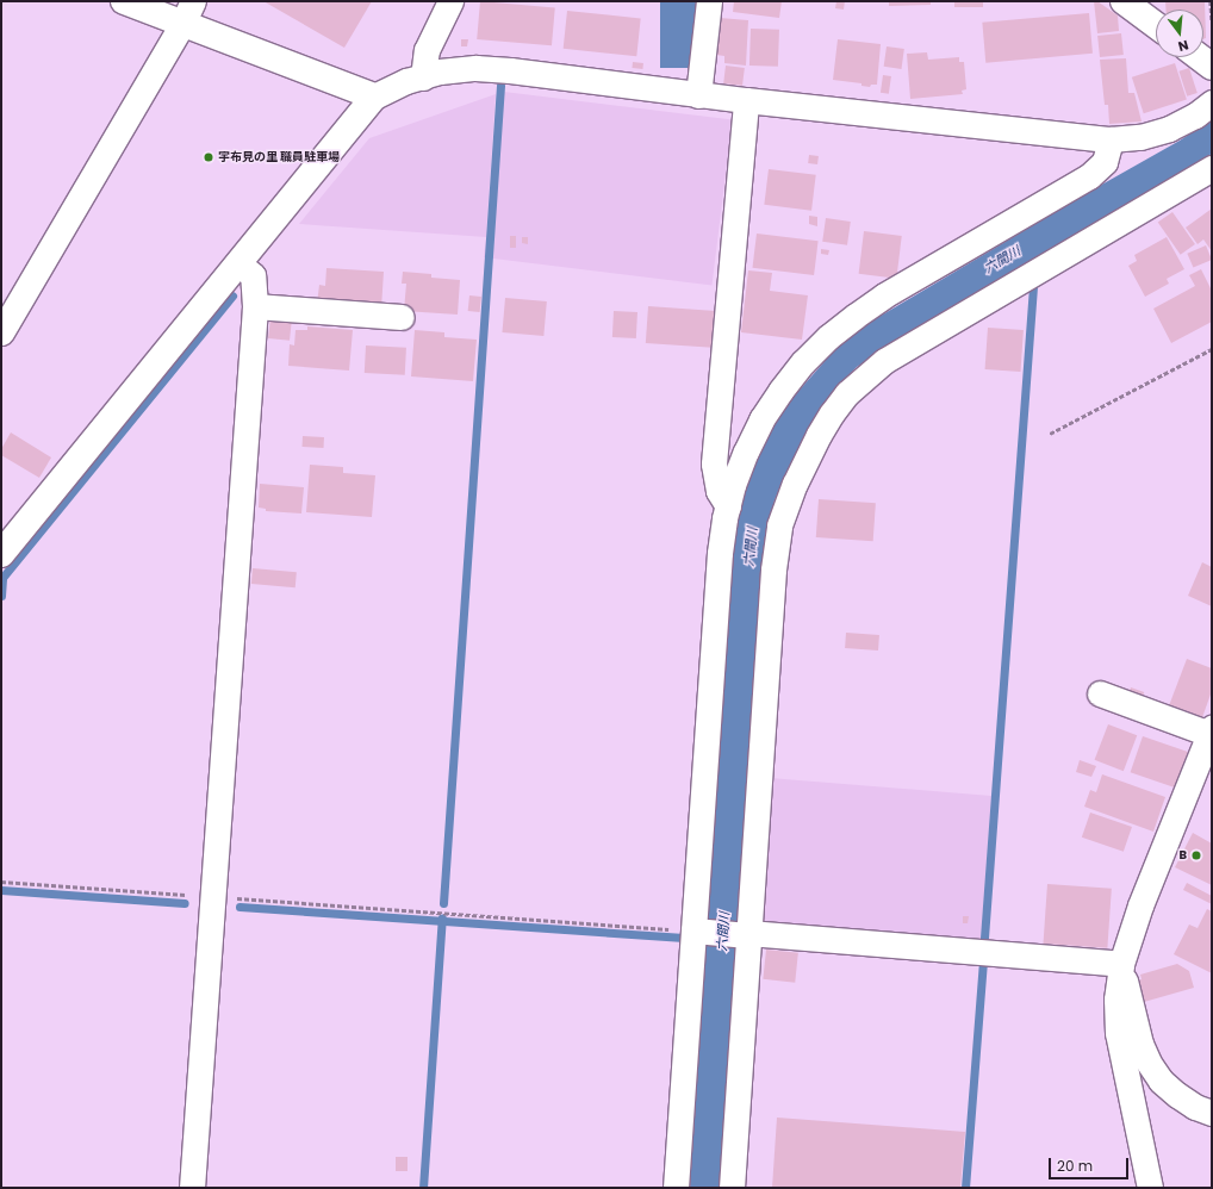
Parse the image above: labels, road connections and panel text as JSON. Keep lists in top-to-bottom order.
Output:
{
  "water": ["六間川"],
  "places": ["宇布見の里 職員駐車場", "B"],
  "scale_bar": "20 m",
  "north": "bottom"
}
